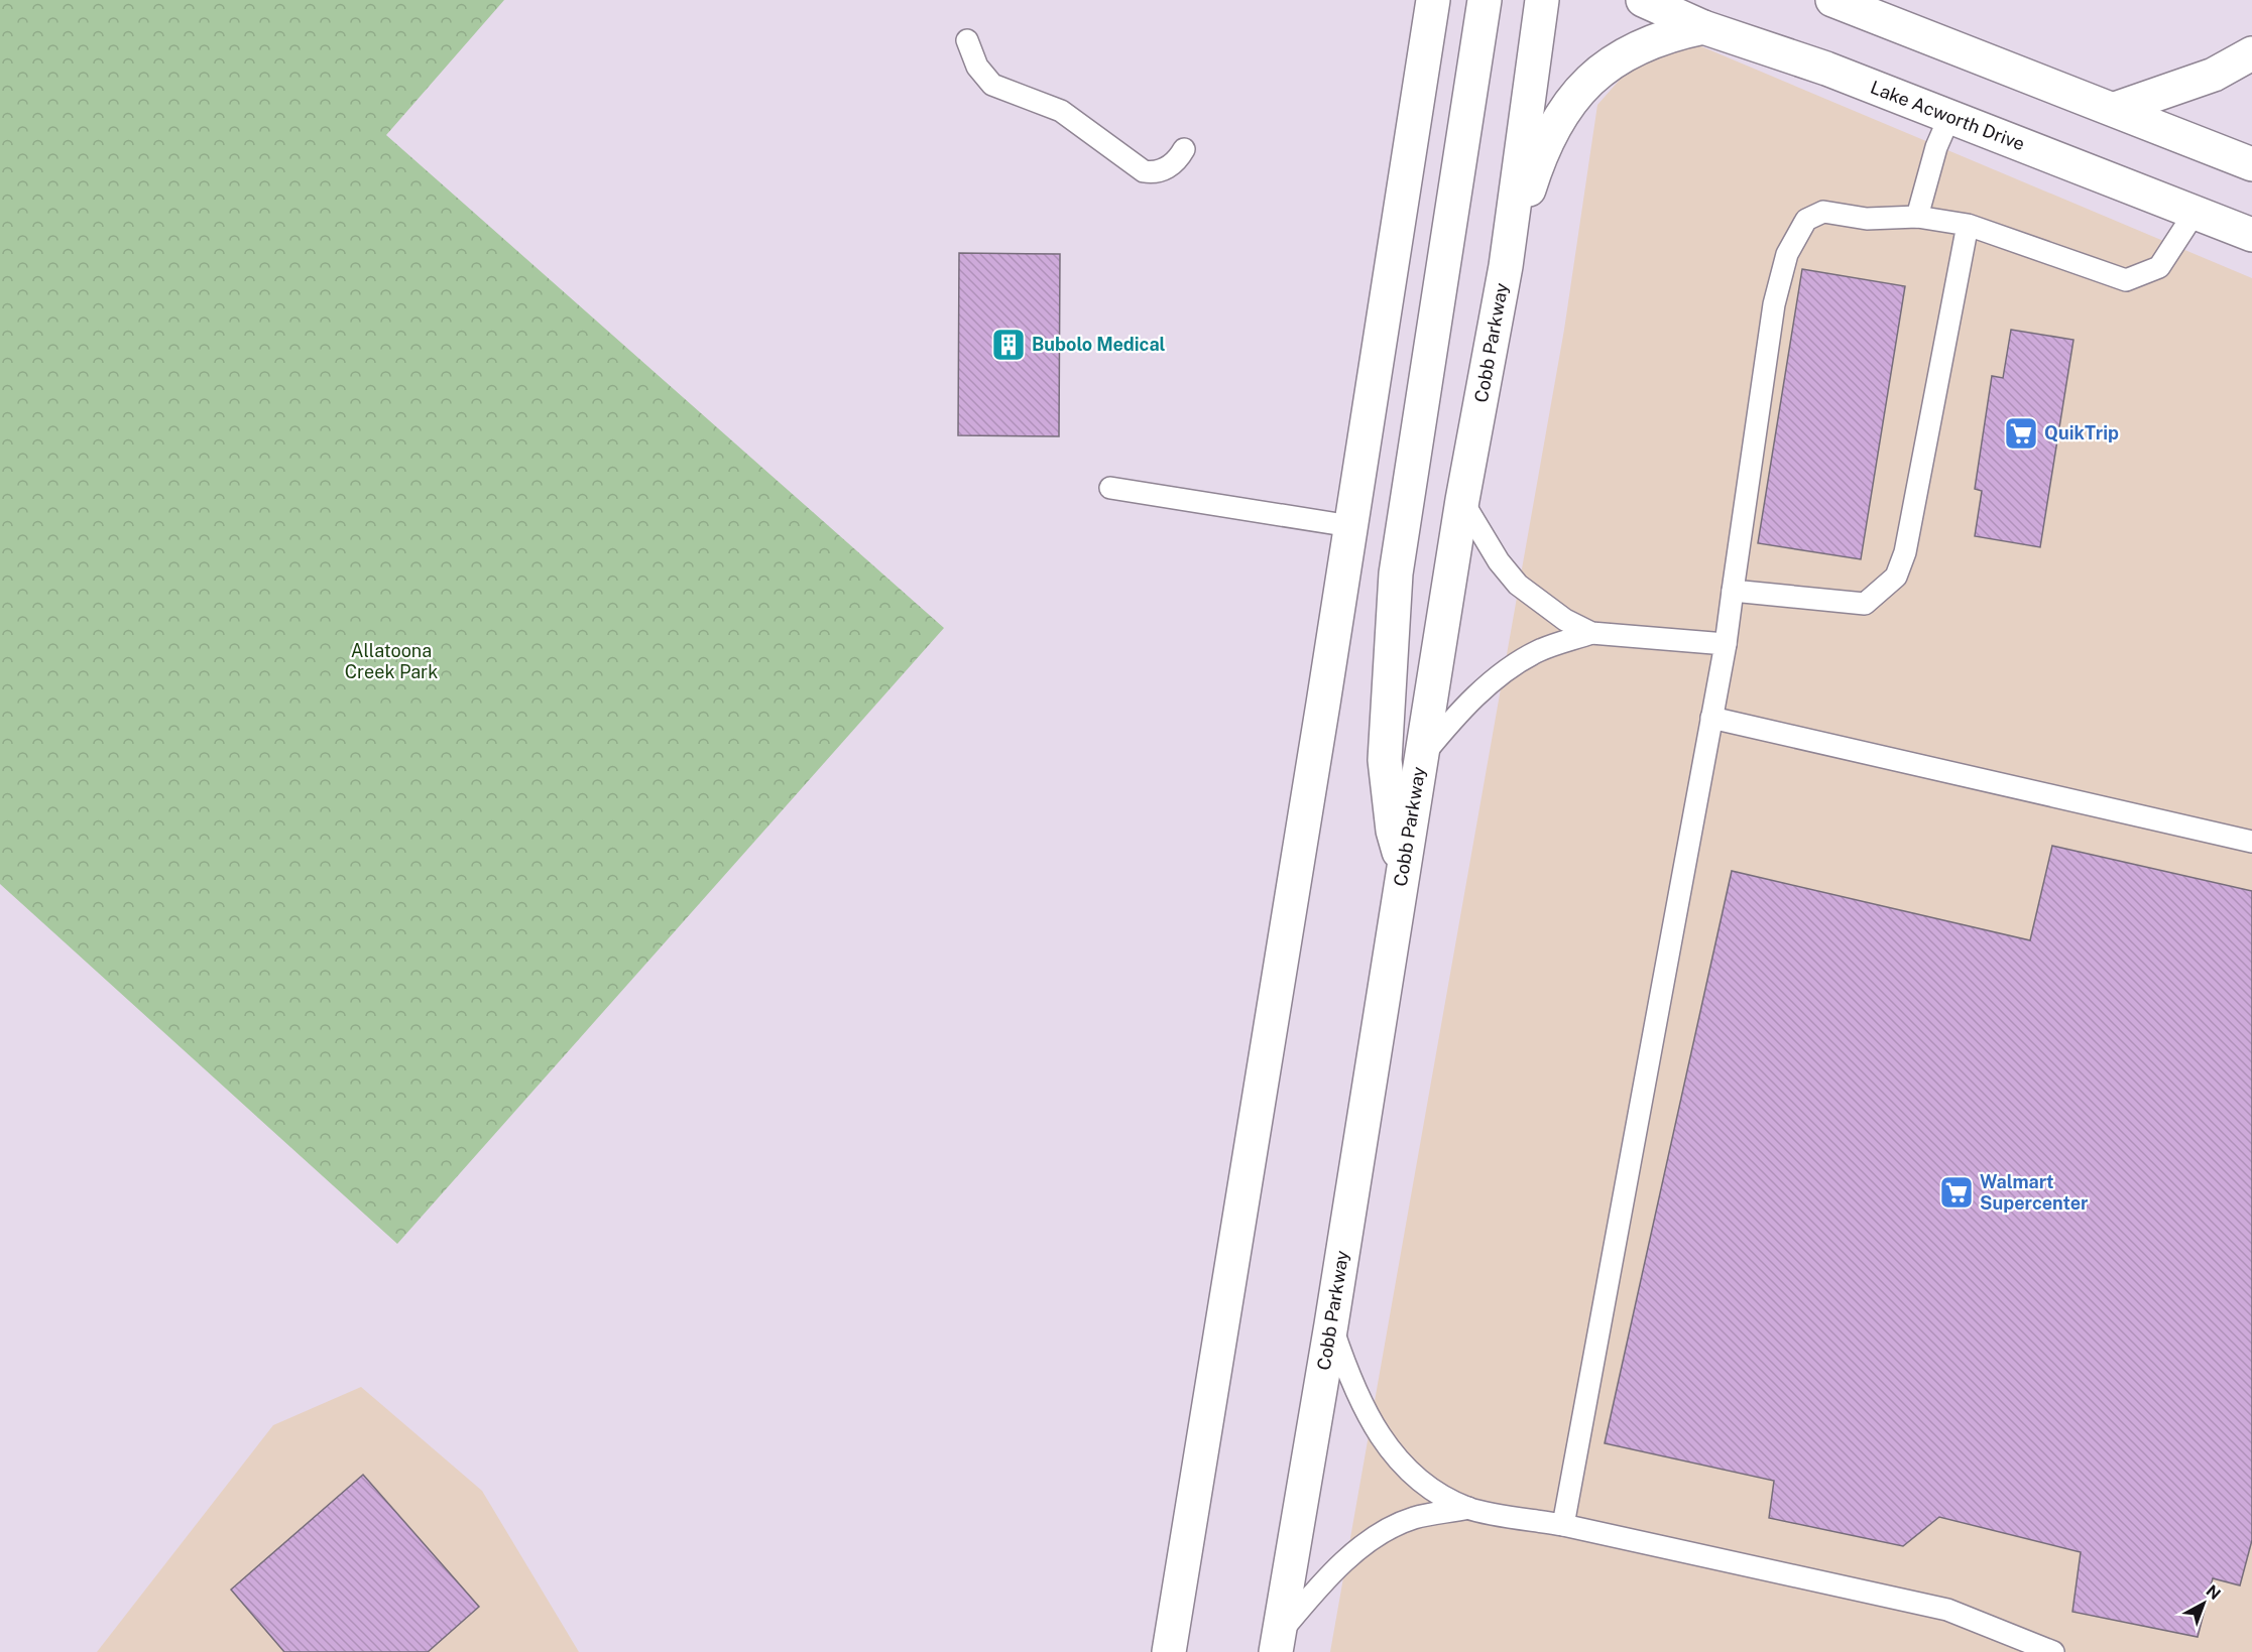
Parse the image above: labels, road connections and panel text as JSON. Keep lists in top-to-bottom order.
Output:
{
  "streets": {
    "main road": ["Lake Acworth Drive", "Cobb Parkway"]
  },
  "parks": ["Allatoona Creek Park"],
  "places": {
    "building": ["Bubolo Medical"],
    "supermarket": ["QuikTrip", "Walmart Supercenter"]
  },
  "north": "top right"
}
